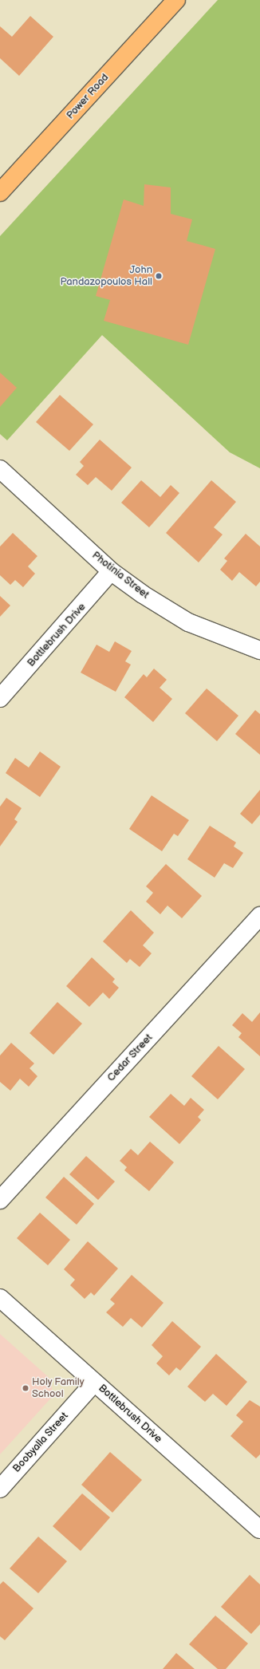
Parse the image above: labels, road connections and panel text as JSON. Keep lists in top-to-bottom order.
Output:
{
  "streets": {
    "main road": ["Power Road"],
    "street": [
      "Photinia Street",
      "Bottlebrush Drive",
      "Cedar Street",
      "Boobyalla Street"
    ]
  },
  "crossings": [
    ["Photinia Street", "Bottlebrush Drive"],
    ["Bottlebrush Drive", "Boobyalla Street"]
  ],
  "places": ["John Pandazopoulos Hall", "Holy Family School"]
}
